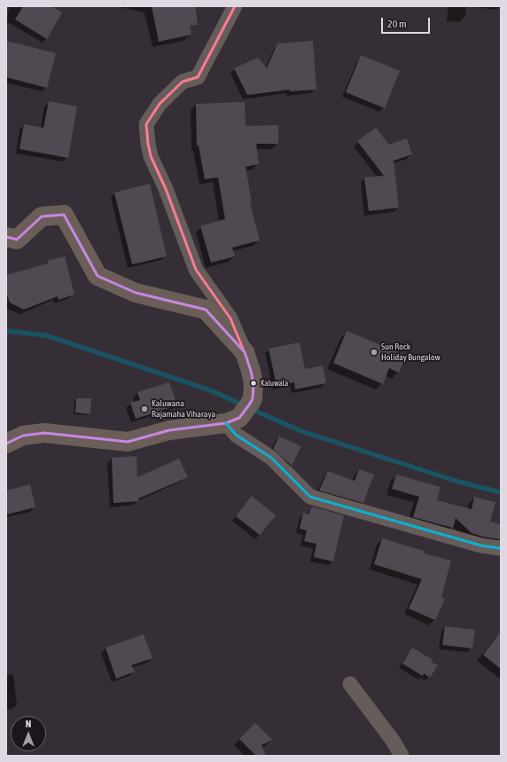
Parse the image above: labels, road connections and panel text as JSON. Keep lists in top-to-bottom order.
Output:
{
  "places": ["Sun Rock Holiday Bungalow", "Kaluwala", "Kaluwana Rajamaha Viharaya"],
  "scale_bar": "20 m",
  "north": "top"
}
